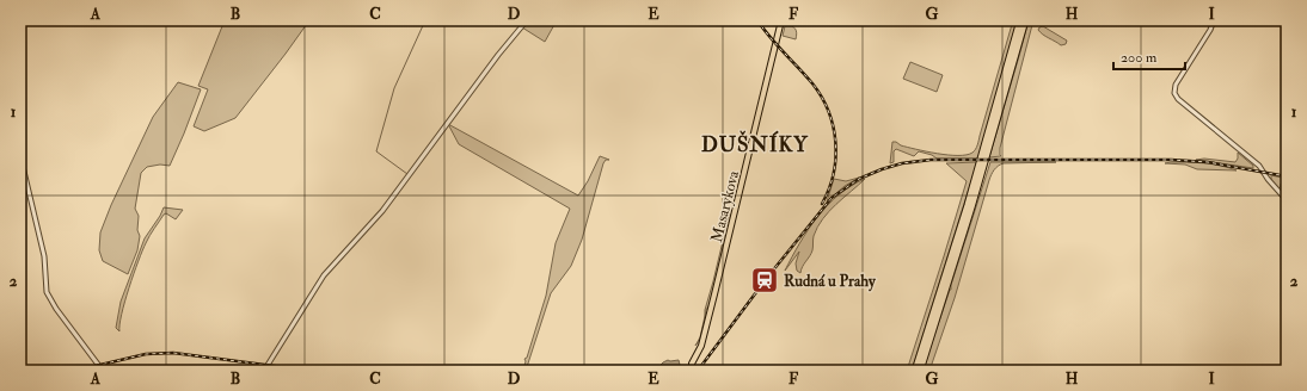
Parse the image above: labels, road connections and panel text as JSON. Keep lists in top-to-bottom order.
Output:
{
  "streets": {
    "main road": ["Masarykova"]
  },
  "districts": ["DUŠNÍKY"],
  "places": {
    "station": ["Rudná u Prahy"]
  },
  "scale_bar": "200 m",
  "grid": {
    "columns": [
      "A",
      "B",
      "C",
      "D",
      "E",
      "F",
      "G",
      "H",
      "I"
    ],
    "rows": ["1", "2"]
  }
}
